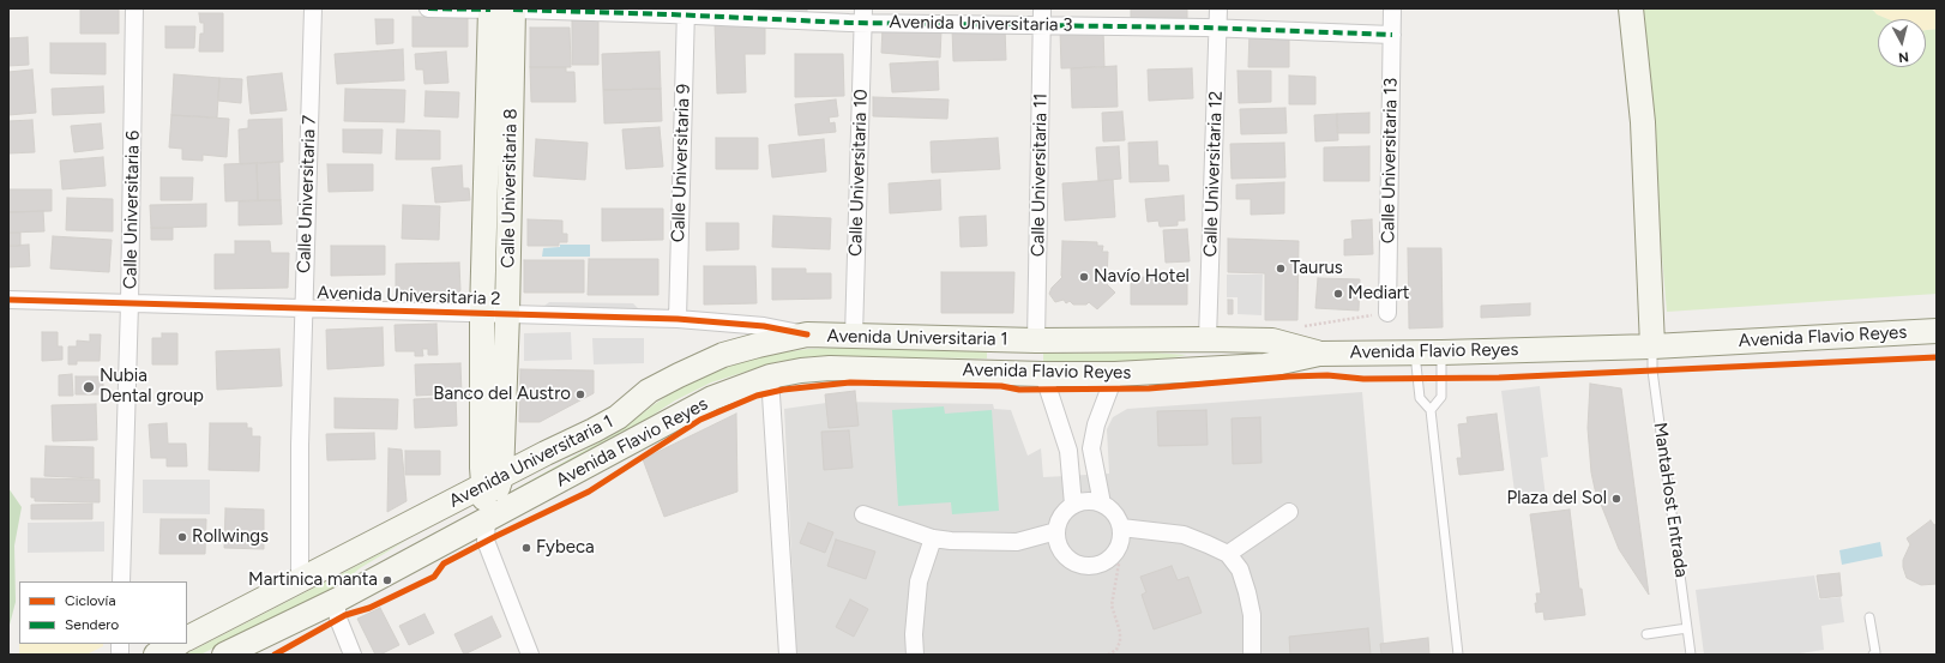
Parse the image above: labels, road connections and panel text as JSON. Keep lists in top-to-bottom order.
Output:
{
  "streets": {
    "main road": ["Calle Universitaria 8", "Avenida Flavio Reyes", "Avenida Universitaria 1"],
    "street": [
      "Avenida Universitaria 3",
      "Calle Universitaria 13",
      "Calle Universitaria 9",
      "Calle Universitaria 10",
      "Calle Universitaria 12",
      "Calle Universitaria 11",
      "Calle Universitaria 7",
      "Calle Universitaria 6",
      "Avenida Universitaria 2"
    ],
    "lane": ["MantaHost Entrada"]
  },
  "crossings": [
    ["Avenida Universitaria 3", "Calle Universitaria 13"],
    ["Avenida Universitaria 3", "Calle Universitaria 9"],
    ["Avenida Universitaria 3", "Calle Universitaria 10"],
    ["Avenida Universitaria 3", "Calle Universitaria 12"],
    ["Avenida Universitaria 3", "Calle Universitaria 11"],
    ["Avenida Universitaria 3", "Calle Universitaria 8"],
    ["Calle Universitaria 9", "Avenida Universitaria 2"],
    ["Calle Universitaria 10", "Avenida Universitaria 1"],
    ["Calle Universitaria 12", "Avenida Universitaria 1"],
    ["Calle Universitaria 11", "Avenida Universitaria 1"],
    ["Calle Universitaria 8", "Avenida Universitaria 2"],
    ["Calle Universitaria 8", "Avenida Flavio Reyes"],
    ["Calle Universitaria 8", "Avenida Universitaria 1"],
    ["Calle Universitaria 7", "Avenida Universitaria 2"],
    ["Calle Universitaria 7", "Avenida Universitaria 1"],
    ["Calle Universitaria 6", "Avenida Universitaria 2"],
    ["Avenida Universitaria 2", "Avenida Universitaria 1"],
    ["Avenida Flavio Reyes", "Avenida Universitaria 1"],
    ["Avenida Flavio Reyes", "MantaHost Entrada"]
  ],
  "places": [
    "Taurus",
    "Navío Hotel",
    "Mediart",
    "Nubia Dental group",
    "Banco del Austro",
    "Plaza del Sol",
    "Rollwings",
    "Fybeca",
    "Martinica manta"
  ],
  "legend": ["Ciclovía", "Sendero"],
  "north": "bottom"
}
